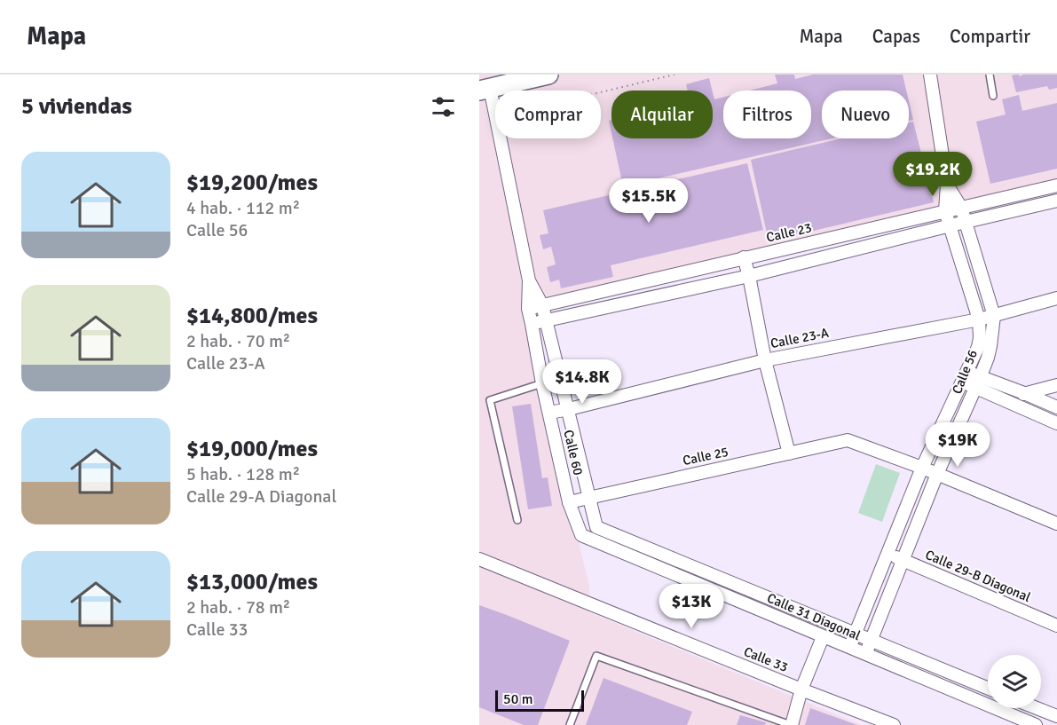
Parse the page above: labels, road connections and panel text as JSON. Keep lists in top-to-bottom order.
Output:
{
  "streets": {
    "street": [
      "Calle 23",
      "Calle 23-A",
      "Calle 56",
      "Calle 60",
      "Calle 25",
      "Calle 29-B Diagonal",
      "Calle 31 Diagonal",
      "Calle 33"
    ]
  },
  "crossings": [
    ["Calle 23", "Calle 56"],
    ["Calle 23", "Calle 60"],
    ["Calle 23-A", "Calle 56"],
    ["Calle 23-A", "Calle 60"],
    ["Calle 56", "Calle 25"],
    ["Calle 56", "Calle 29-B Diagonal"],
    ["Calle 56", "Calle 31 Diagonal"],
    ["Calle 60", "Calle 25"],
    ["Calle 60", "Calle 31 Diagonal"],
    ["Calle 25", "Calle 31 Diagonal"]
  ],
  "scale_bar": "50 m",
  "page": {
    "header": "Mapa",
    "nav": ["Mapa", "Capas", "Compartir"],
    "heading": "5 viviendas",
    "chip": [
      "Comprar",
      "Alquilar",
      "Filtros",
      "Nuevo"
    ],
    "list": [
      {
        "name": "$19,200/mes",
        "note": "4 hab. · 112 m² · Calle 56"
      },
      {
        "name": "$14,800/mes",
        "note": "2 hab. · 70 m² · Calle 23-A"
      },
      {
        "name": "$19,000/mes",
        "note": "5 hab. · 128 m² · Calle 29-A Diagonal"
      },
      {
        "name": "$13,000/mes",
        "note": "2 hab. · 78 m² · Calle 33"
      }
    ],
    "price": [
      "$19.2K",
      "$15.5K",
      "$14.8K",
      "$19K",
      "$13K"
    ],
    "scale": "50 m"
  }
}
